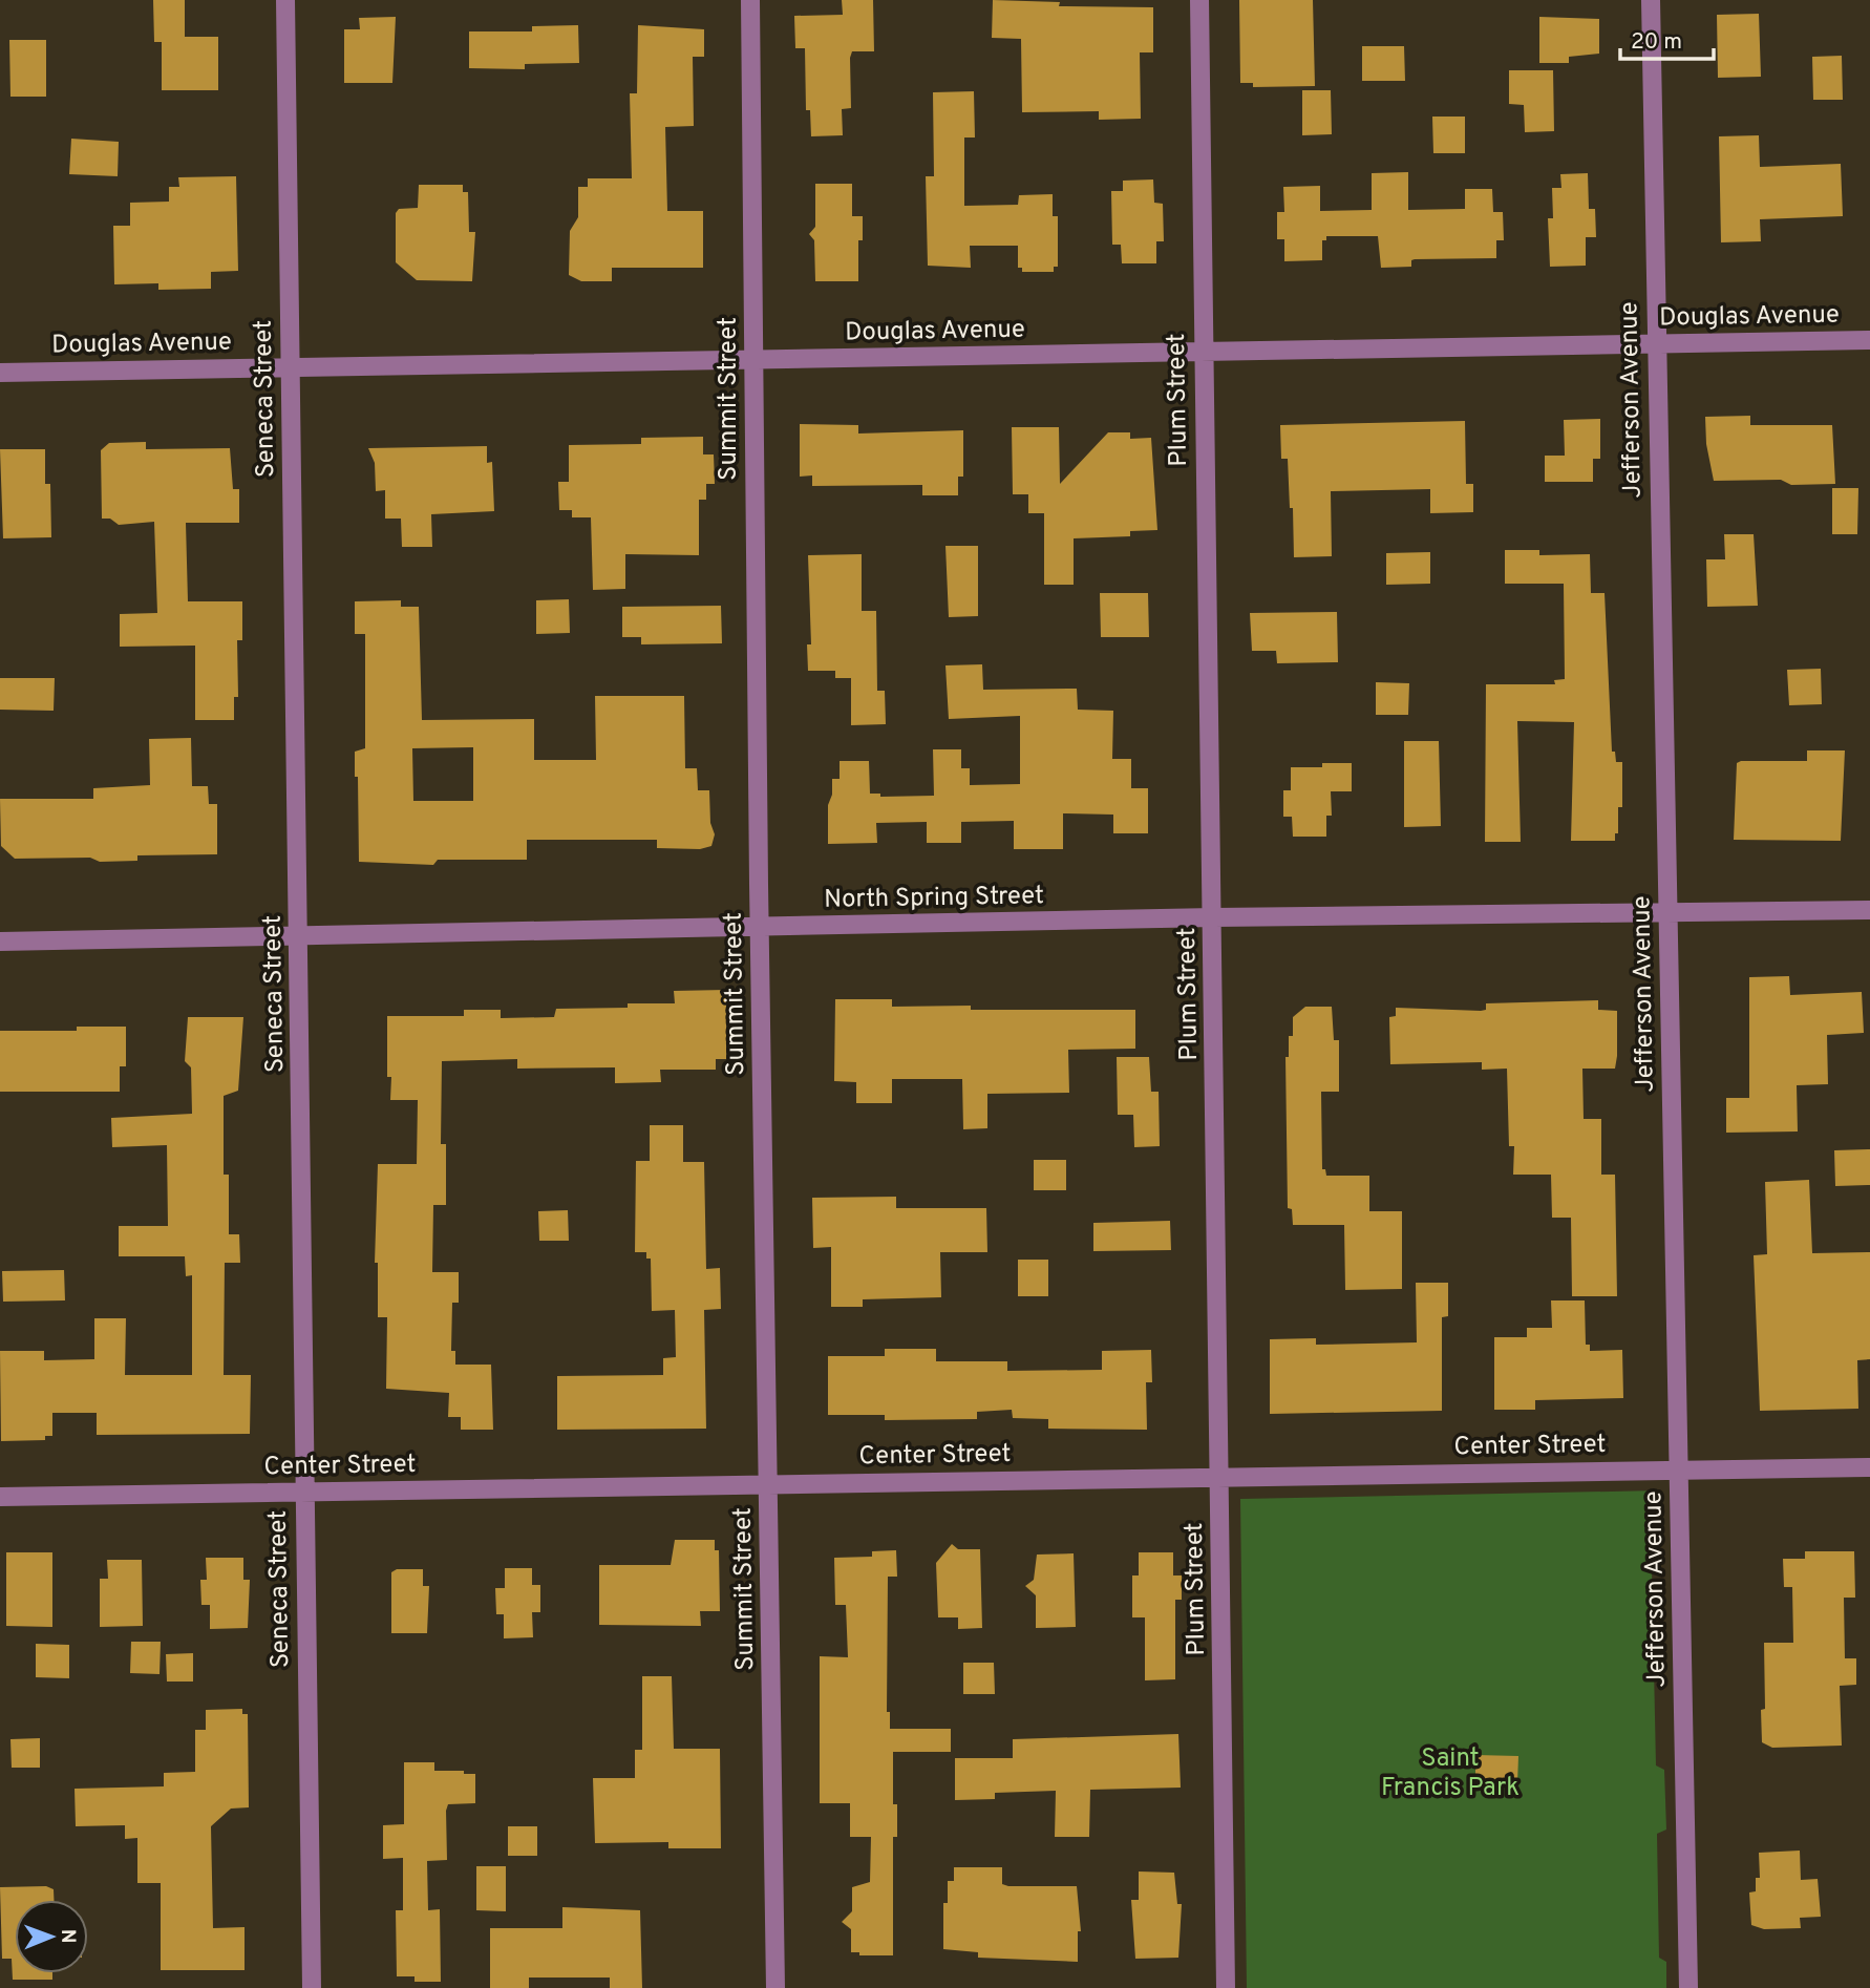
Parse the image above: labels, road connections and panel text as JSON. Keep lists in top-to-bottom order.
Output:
{
  "streets": {
    "street": [
      "Douglas Avenue",
      "Seneca Street",
      "Summit Street",
      "Plum Street",
      "Jefferson Avenue",
      "North Spring Street",
      "Center Street"
    ]
  },
  "crossings": [
    ["Douglas Avenue", "Seneca Street"],
    ["Douglas Avenue", "Summit Street"],
    ["Douglas Avenue", "Plum Street"],
    ["Douglas Avenue", "Jefferson Avenue"],
    ["Seneca Street", "North Spring Street"],
    ["Seneca Street", "Center Street"],
    ["Summit Street", "North Spring Street"],
    ["Summit Street", "Center Street"],
    ["Plum Street", "North Spring Street"],
    ["Plum Street", "Center Street"],
    ["Jefferson Avenue", "North Spring Street"],
    ["Jefferson Avenue", "Center Street"]
  ],
  "parks": ["Saint Francis Park"],
  "scale_bar": "20 m",
  "north": "right"
}
